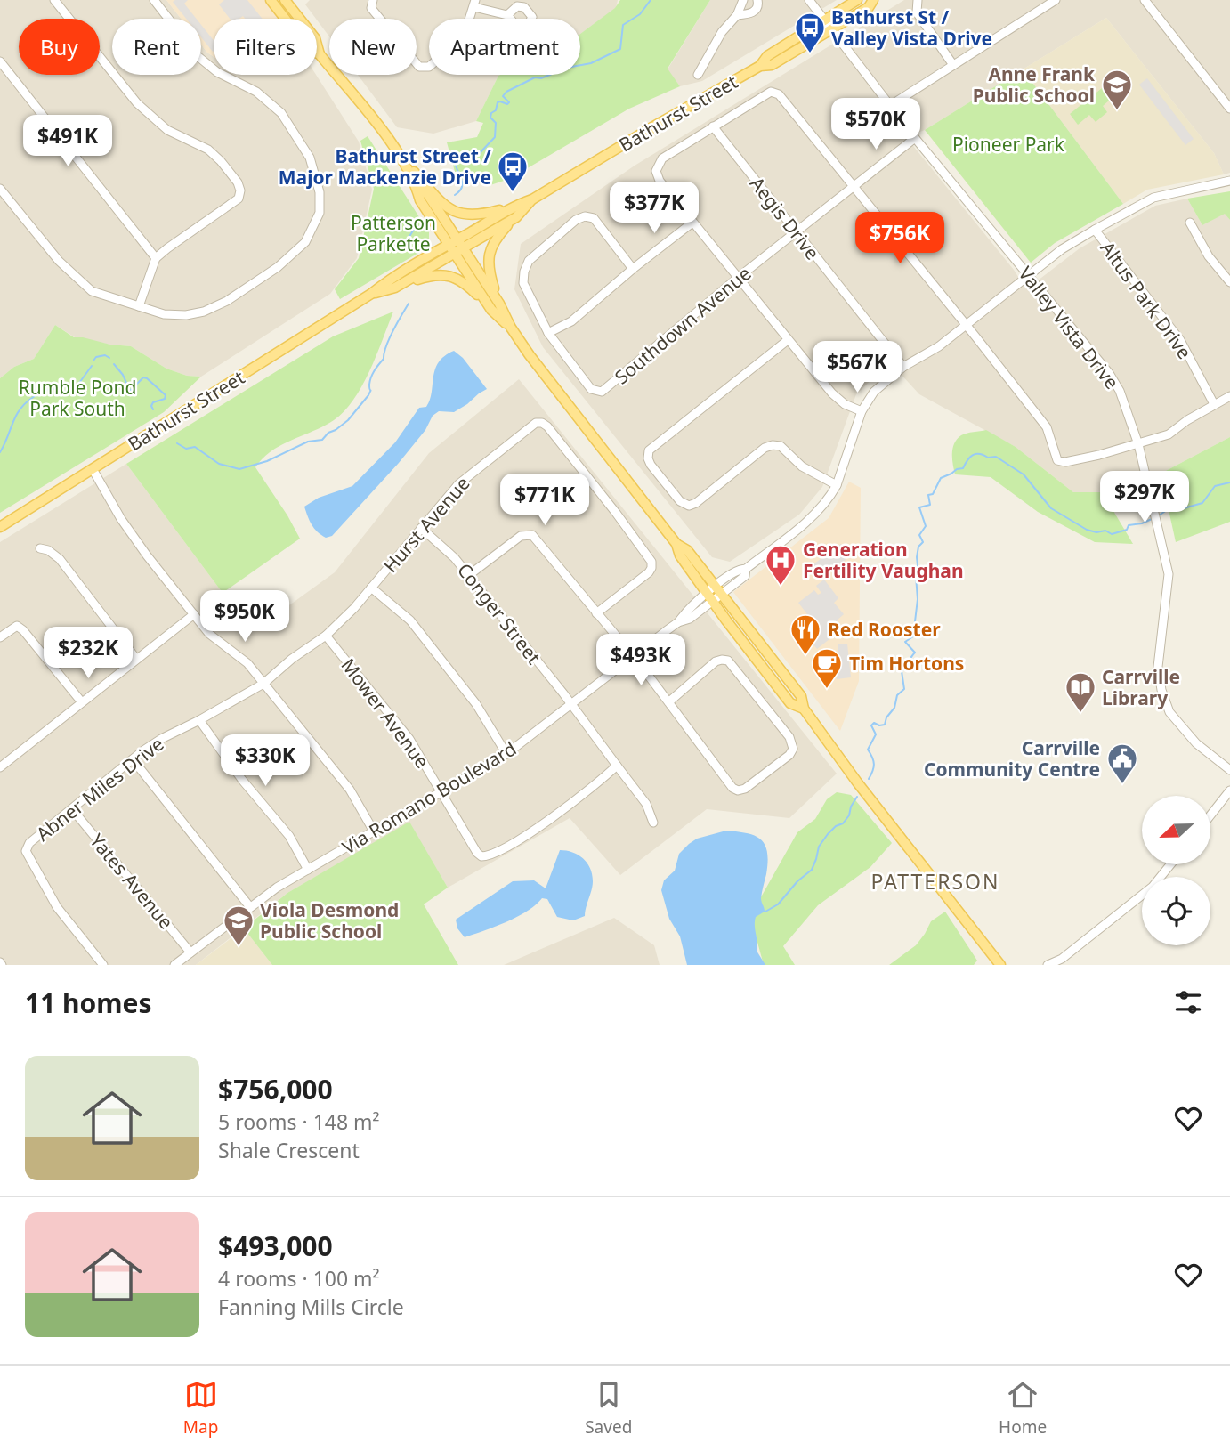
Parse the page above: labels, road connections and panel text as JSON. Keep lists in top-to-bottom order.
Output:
{
  "streets": {
    "main road": ["Bathurst Street"],
    "street": [
      "Aegis Drive",
      "Altus Park Drive",
      "Southdown Avenue",
      "Valley Vista Drive",
      "Hurst Avenue",
      "Conger Street",
      "Mower Avenue",
      "Abner Miles Drive",
      "Via Romano Boulevard",
      "Yates Avenue"
    ]
  },
  "crossings": [
    ["Bathurst Street", "Valley Vista Drive"],
    ["Aegis Drive", "Southdown Avenue"],
    ["Aegis Drive", "Via Romano Boulevard"],
    ["Altus Park Drive", "Via Romano Boulevard"],
    ["Southdown Avenue", "Valley Vista Drive"],
    ["Valley Vista Drive", "Via Romano Boulevard"],
    ["Hurst Avenue", "Conger Street"],
    ["Hurst Avenue", "Mower Avenue"],
    ["Hurst Avenue", "Abner Miles Drive"],
    ["Conger Street", "Mower Avenue"],
    ["Conger Street", "Via Romano Boulevard"],
    ["Mower Avenue", "Abner Miles Drive"],
    ["Mower Avenue", "Via Romano Boulevard"],
    ["Abner Miles Drive", "Yates Avenue"],
    ["Via Romano Boulevard", "Yates Avenue"]
  ],
  "districts": ["PATTERSON"],
  "parks": ["Pioneer Park", "Patterson Parkette", "Rumble Pond Park South"],
  "places": {
    "bus stop": ["Bathurst St / Valley Vista Drive", "Bathurst Street / Major Mackenzie Drive"],
    "school or university": ["Anne Frank Public School", "Viola Desmond Public School"],
    "hospital": ["Generation Fertility Vaughan"],
    "restaurant": ["Red Rooster"],
    "cafe": ["Tim Hortons"],
    "library": ["Carrville Library"],
    "public building": ["Carrville Community Centre"]
  },
  "north": "left",
  "page": {
    "chip": [
      "Buy",
      "Rent",
      "Filters",
      "New",
      "Apartment"
    ],
    "price": [
      "$570K",
      "$491K",
      "$377K",
      "$756K",
      "$567K",
      "$297K",
      "$771K",
      "$950K",
      "$232K",
      "$493K",
      "$330K"
    ],
    "heading": "11 homes",
    "list": [
      {
        "name": "$756,000",
        "note": "5 rooms · 148 m² · Shale Crescent"
      },
      {
        "name": "$493,000",
        "note": "4 rooms · 100 m² · Fanning Mills Circle"
      }
    ],
    "tabs": ["Map", "Saved", "Home"]
  }
}
